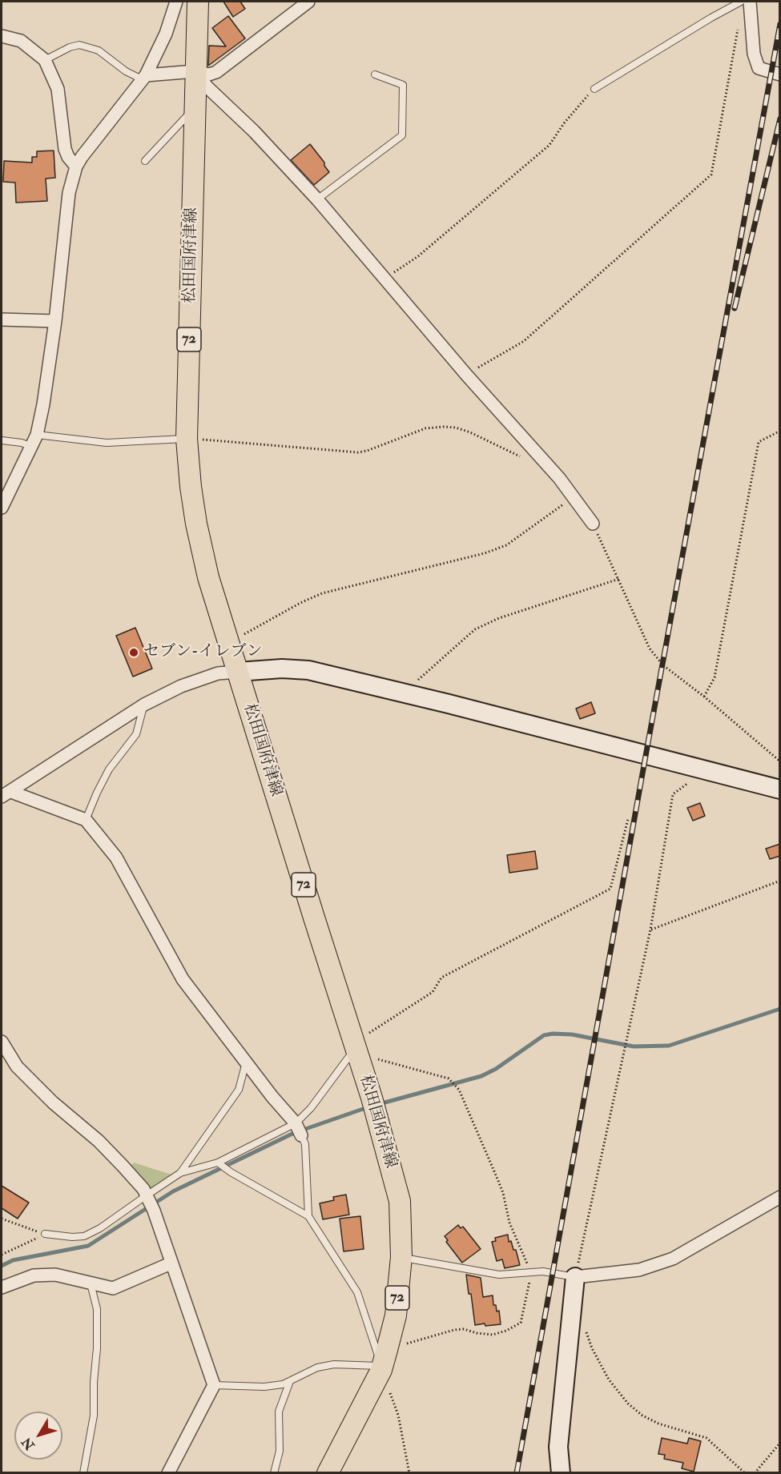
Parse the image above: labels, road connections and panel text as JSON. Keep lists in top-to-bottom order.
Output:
{
  "streets": {
    "main road": ["松田国府津線", "72"]
  },
  "places": ["セブン-イレブン"],
  "north": "bottom left"
}
